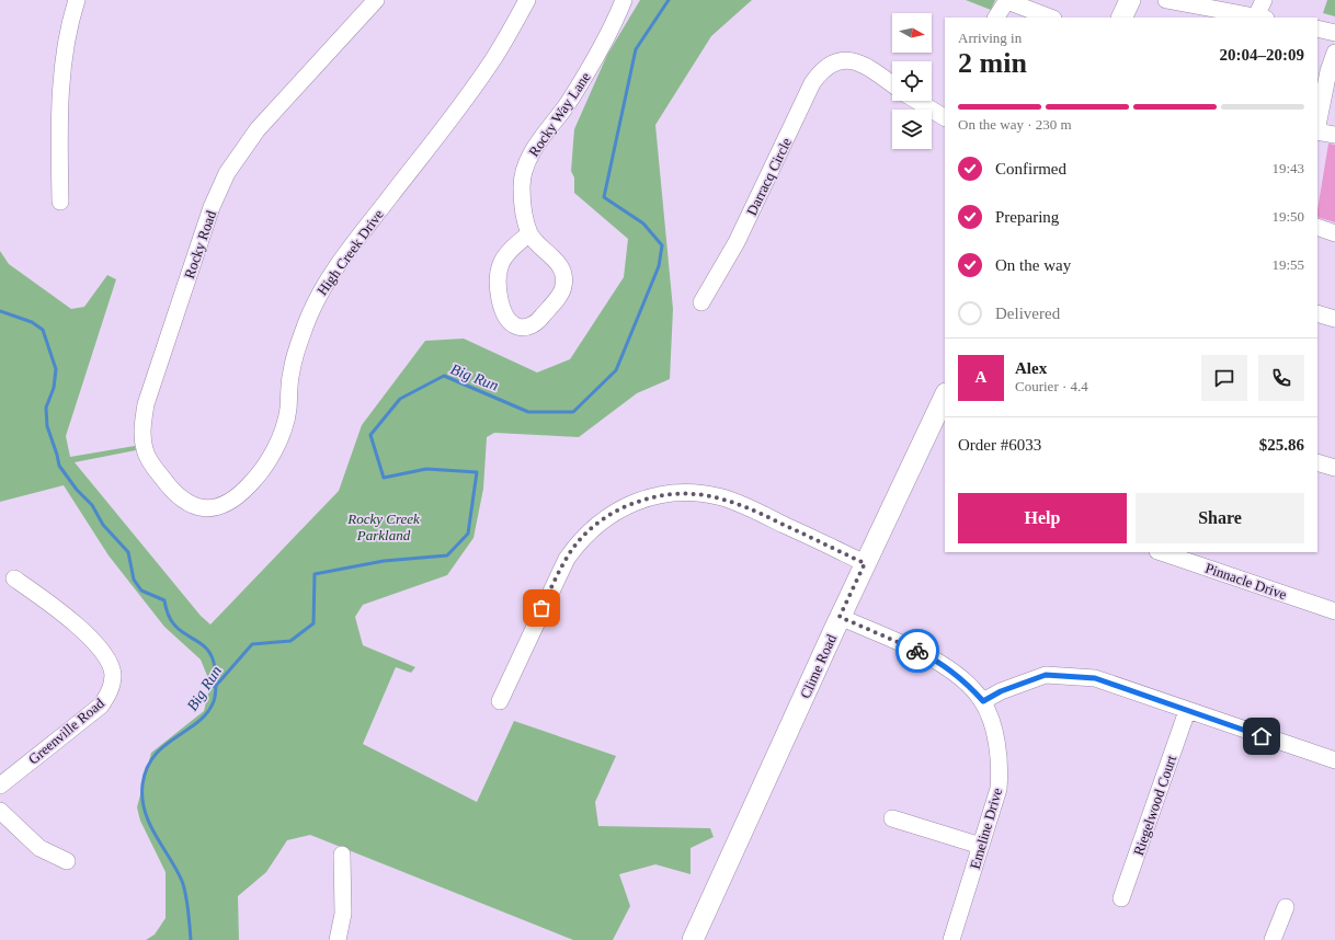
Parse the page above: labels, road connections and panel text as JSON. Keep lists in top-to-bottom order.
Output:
{
  "streets": {
    "main road": ["Clime Road"],
    "street": [
      "Rocky Way Lane",
      "Darracq Circle",
      "Rocky Road",
      "High Creek Drive",
      "Pinnacle Drive",
      "Greenville Road",
      "Riegelwood Court",
      "Emeline Drive"
    ]
  },
  "crossings": [
    ["Rocky Road", "High Creek Drive"],
    ["Clime Road", "Emeline Drive"]
  ],
  "water": ["Big Run"],
  "parks": ["Rocky Creek Parkland"],
  "north": "right",
  "page": {
    "heading": ["2 min", "Arriving in", "20:04–20:09"],
    "panel": [
      "Alex",
      "Courier · 4.4",
      "Order #6033",
      "$25.86"
    ],
    "bar": "On the way · 230 m",
    "list": [
      ["Confirmed", "19:43"],
      ["Preparing", "19:50"],
      ["On the way", "19:55"],
      "Delivered"
    ],
    "round": "A",
    "buttons": ["Help", "Share"]
  }
}
